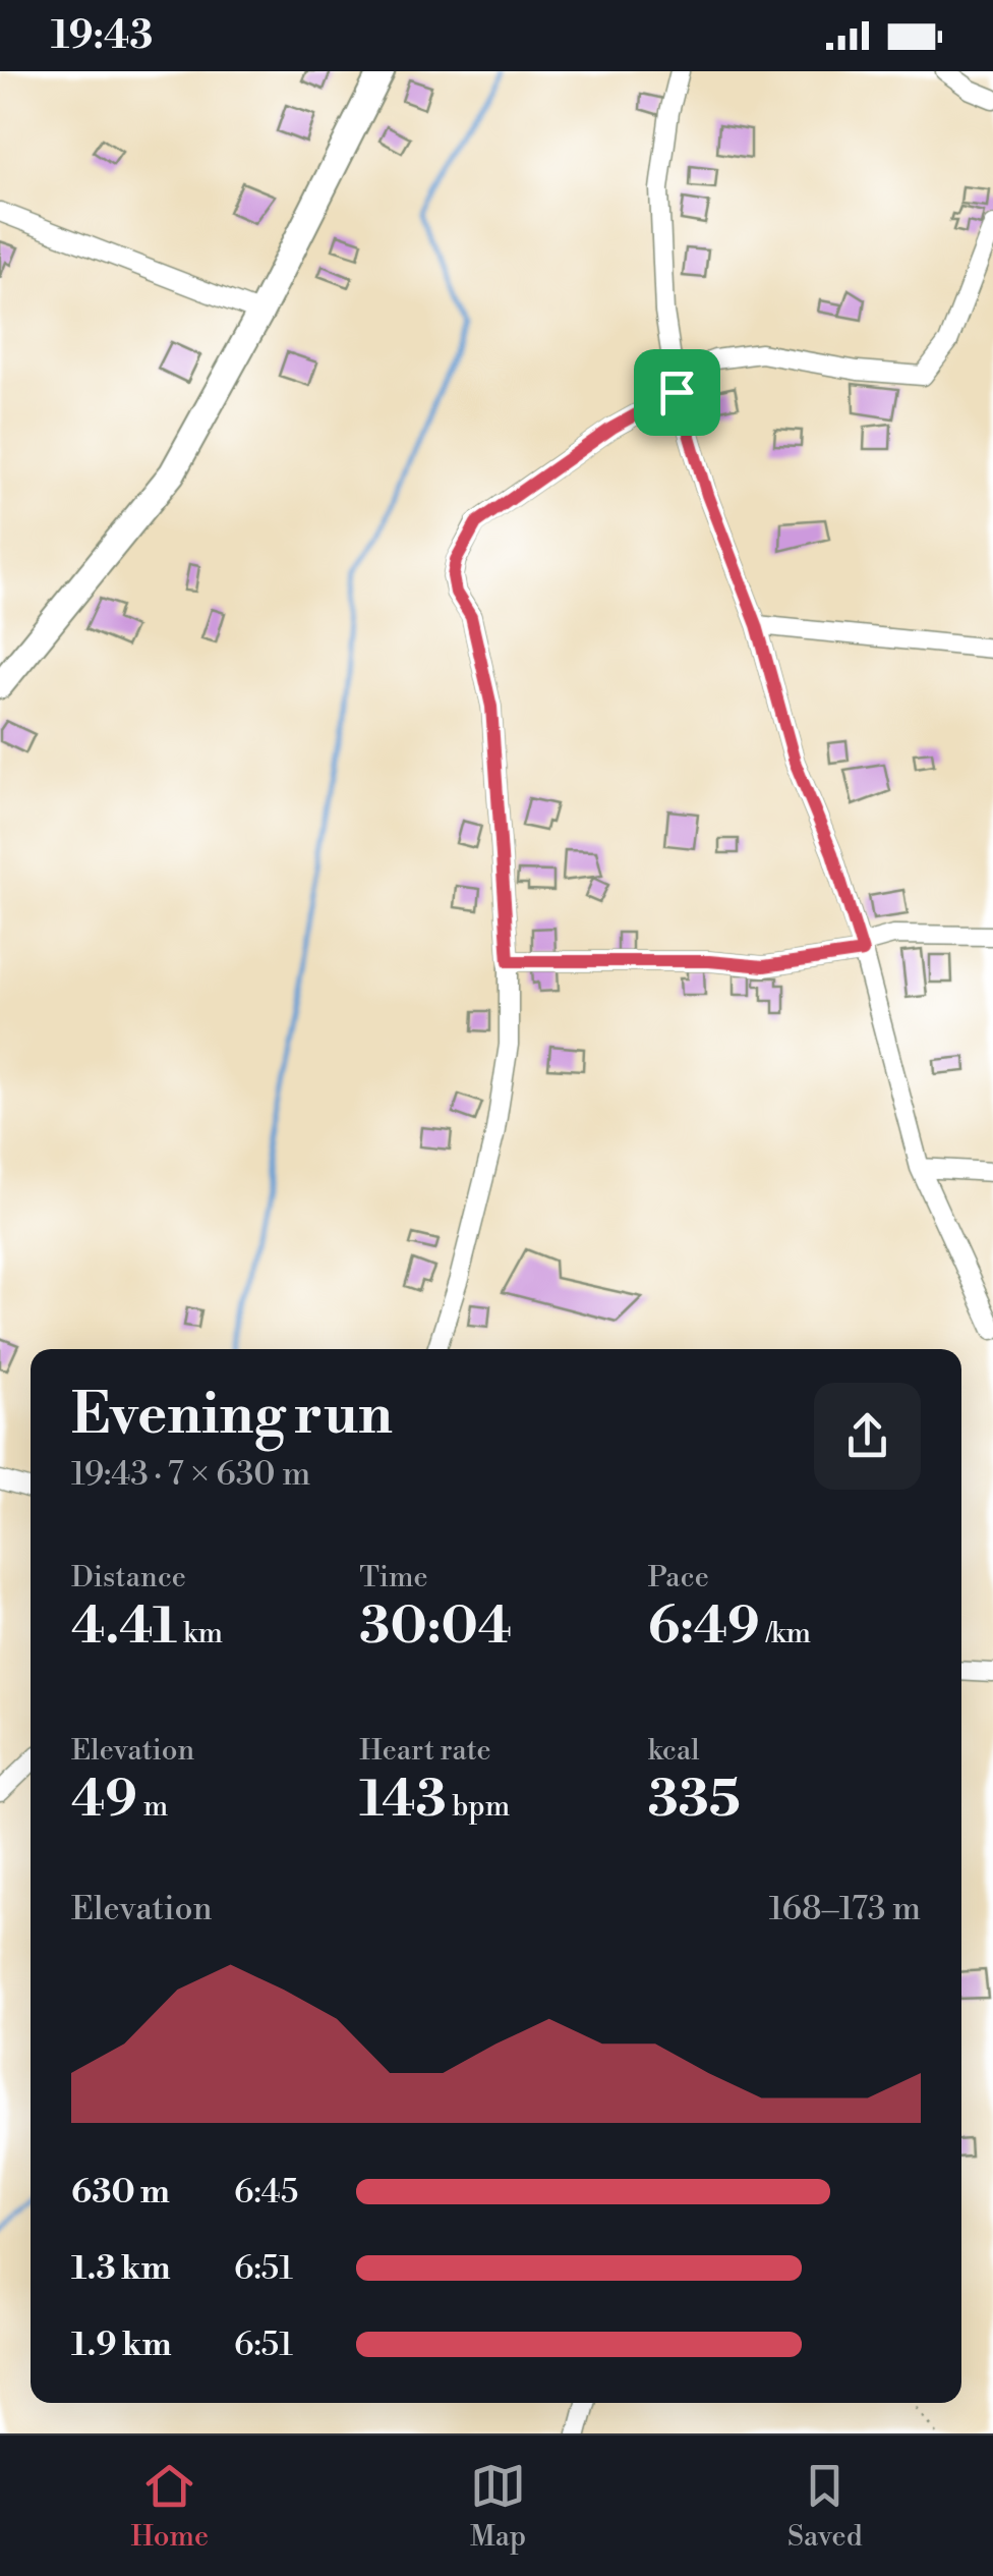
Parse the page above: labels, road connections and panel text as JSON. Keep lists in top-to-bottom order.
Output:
{
  "page": {
    "status": "19:43",
    "heading": ["Evening run", "19:43 · 7 × 630 m"],
    "stats": [
      ["Distance", "4.41 km"],
      ["Time", "30:04"],
      ["Pace", "6:49 /km"],
      ["Elevation", "49 m"],
      ["Heart rate", "143 bpm"],
      ["kcal", "335"]
    ],
    "chart": ["Elevation", "168–173 m"],
    "list": [
      {
        "name": "630 m",
        "note": "6:45"
      },
      {
        "name": "1.3 km",
        "note": "6:51"
      },
      {
        "name": "1.9 km",
        "note": "6:51"
      }
    ],
    "tabs": ["Home", "Map", "Saved"]
  }
}
